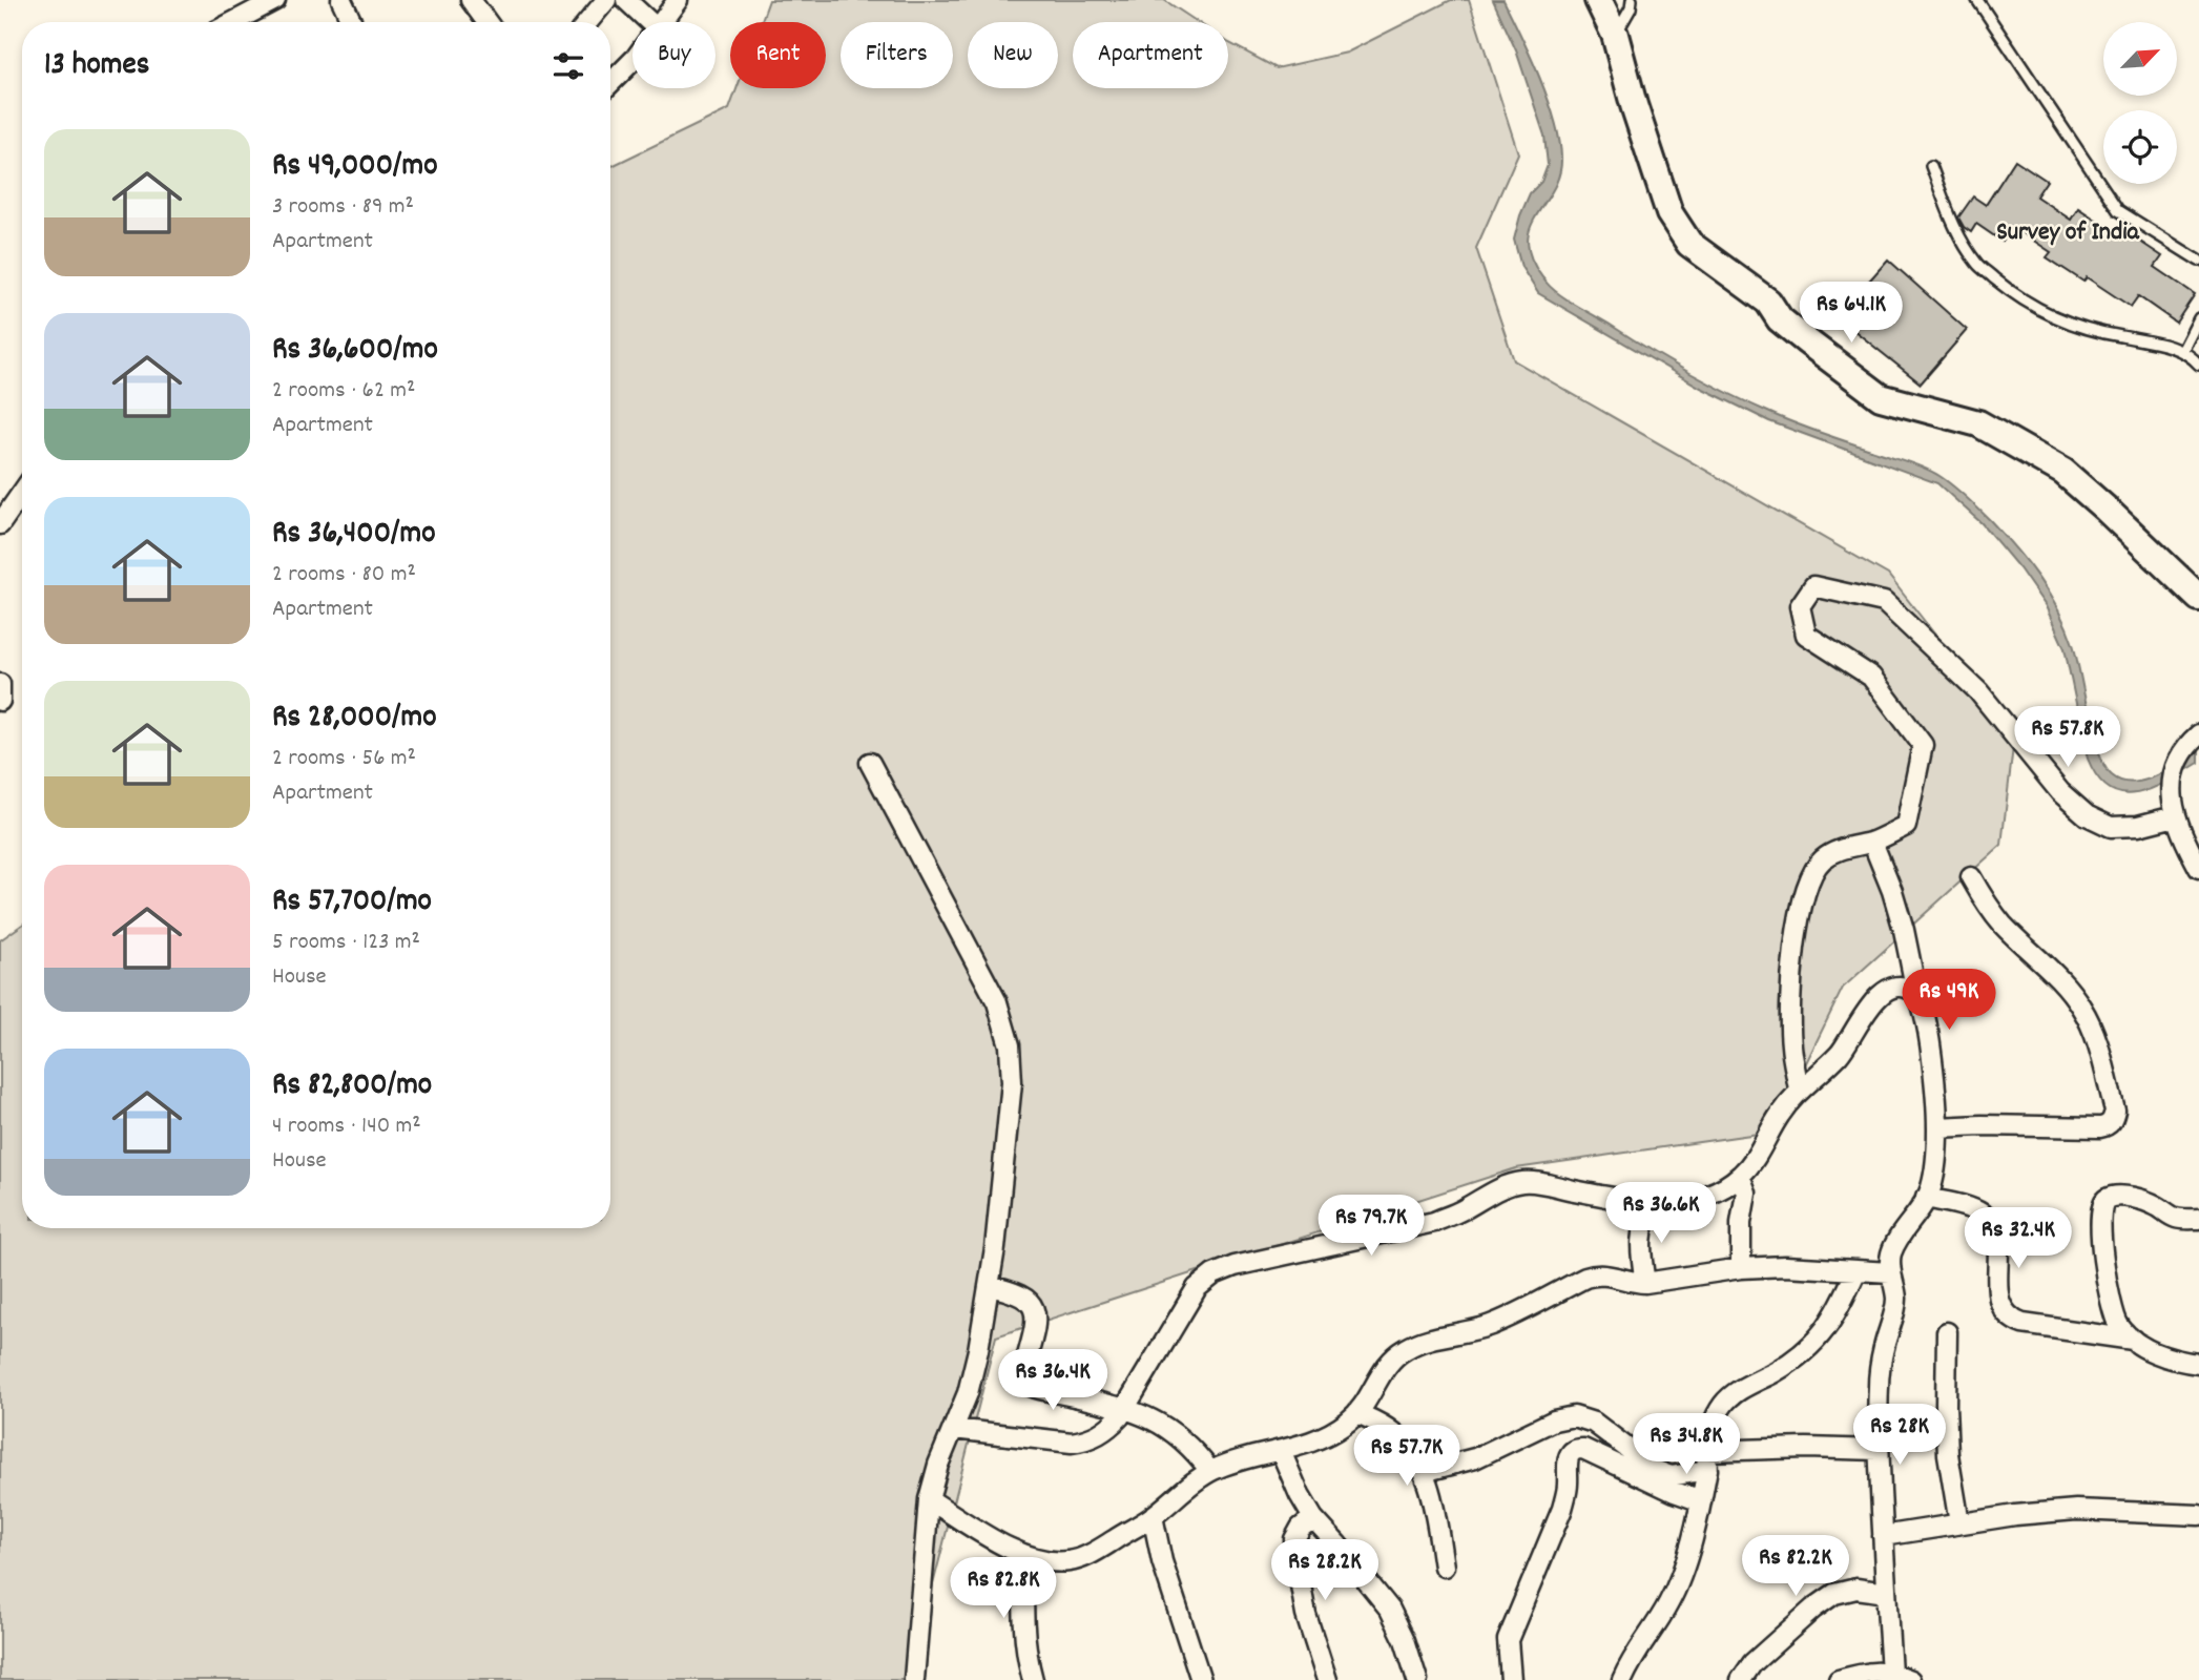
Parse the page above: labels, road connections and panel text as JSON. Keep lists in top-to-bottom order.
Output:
{
  "districts": ["Survey of India"],
  "north": "top right",
  "page": {
    "chip": [
      "Buy",
      "Rent",
      "Filters",
      "New",
      "Apartment"
    ],
    "heading": "13 homes",
    "list": [
      {
        "name": "Rs 49,000/mo",
        "note": "3 rooms · 89 m² · Apartment"
      },
      {
        "name": "Rs 36,600/mo",
        "note": "2 rooms · 62 m² · Apartment"
      },
      {
        "name": "Rs 36,400/mo",
        "note": "2 rooms · 80 m² · Apartment"
      },
      {
        "name": "Rs 28,000/mo",
        "note": "2 rooms · 56 m² · Apartment"
      },
      {
        "name": "Rs 57,700/mo",
        "note": "5 rooms · 123 m² · House"
      },
      {
        "name": "Rs 82,800/mo",
        "note": "4 rooms · 140 m² · House"
      }
    ],
    "price": [
      "Rs 64.1K",
      "Rs 57.8K",
      "Rs 49K",
      "Rs 36.6K",
      "Rs 79.7K",
      "Rs 32.4K",
      "Rs 36.4K",
      "Rs 28K",
      "Rs 34.8K",
      "Rs 57.7K",
      "Rs 82.2K",
      "Rs 28.2K",
      "Rs 82.8K"
    ]
  }
}
